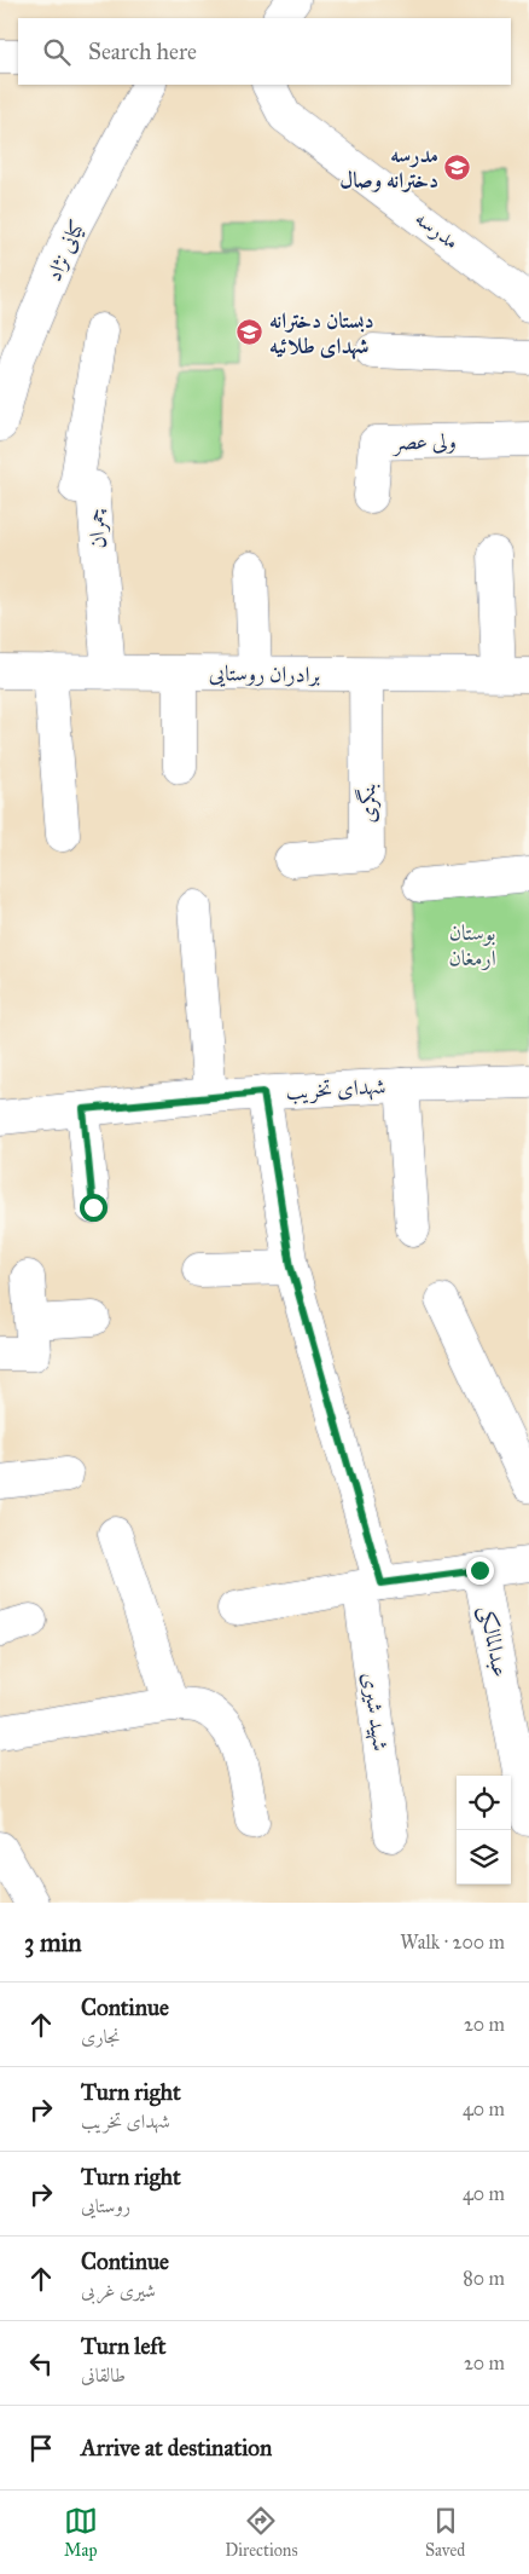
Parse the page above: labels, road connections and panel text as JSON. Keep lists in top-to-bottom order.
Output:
{
  "streets": {
    "street": [
      "مدرسه",
      "کیانی نژاد",
      "ولی عصر",
      "چمران",
      "برادران روستایی",
      "بنگری",
      "شهدای تخریب",
      "عبدالمالکی",
      "شهید شیری"
    ]
  },
  "crossings": [
    ["چمران", "برادران روستایی"],
    ["برادران روستایی", "بنگری"],
    ["شهدای تخریب", "شهید شیری"]
  ],
  "parks": ["بوستان ارمغان"],
  "places": {
    "school or university": ["مدرسه دخترانه وصال", "دبستان دخترانه شهدای طلائیه"]
  },
  "page": {
    "search": "Search here",
    "heading": ["3 min", "Walk · 200 m"],
    "list": [
      ["Continue", "نجاری", "20 m"],
      ["Turn right", "شهدای تخریب", "40 m"],
      ["Turn right", "روستایی", "40 m"],
      ["Continue", "شیری غربی", "80 m"],
      ["Turn left", "طالقانی", "20 m"],
      "Arrive at destination"
    ],
    "nav": ["Map", "Directions", "Saved"]
  }
}
